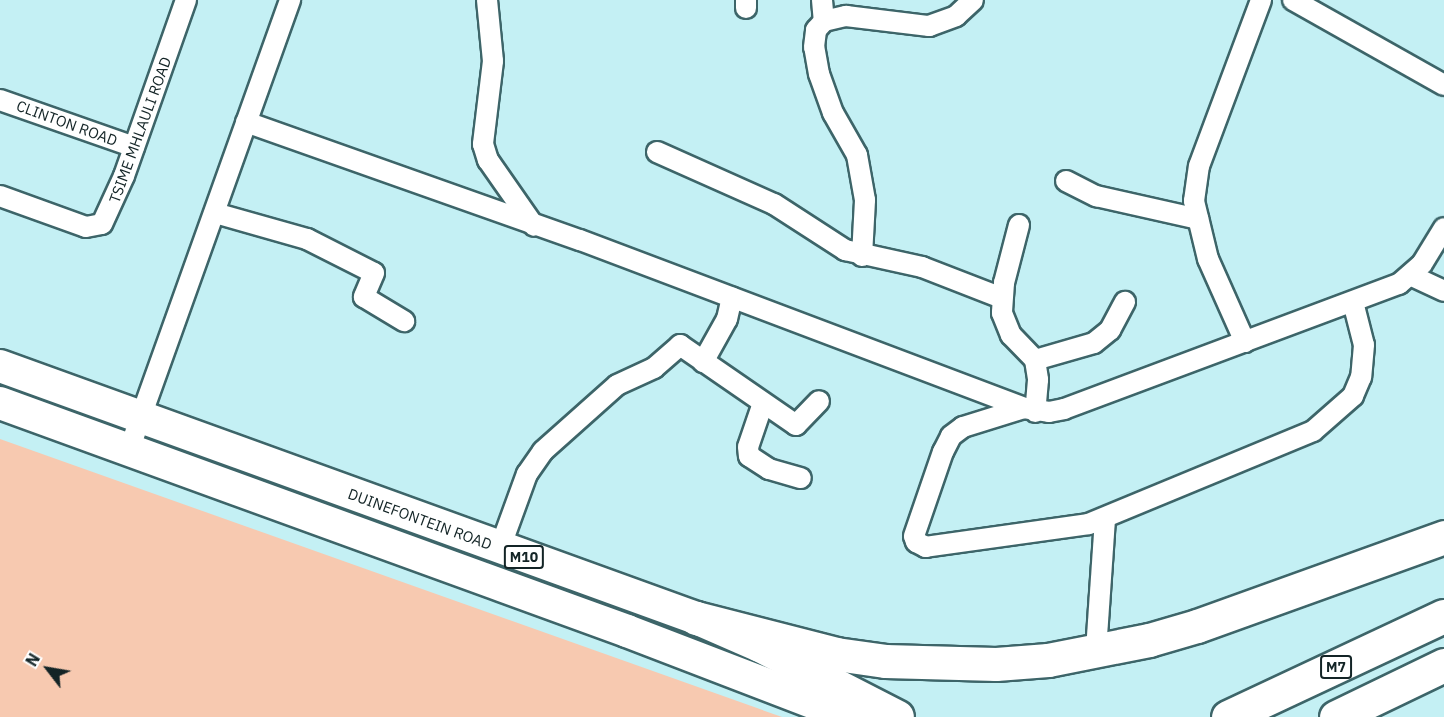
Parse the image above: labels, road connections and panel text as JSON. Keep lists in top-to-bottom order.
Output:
{
  "streets": {
    "highway": ["M7"],
    "main road": ["DUINEFONTEIN ROAD", "M10"],
    "street": ["CLINTON ROAD", "TSIME MHLAULI ROAD"]
  },
  "crossings": [
    ["CLINTON ROAD", "TSIME MHLAULI ROAD"]
  ],
  "north": "top left"
}
